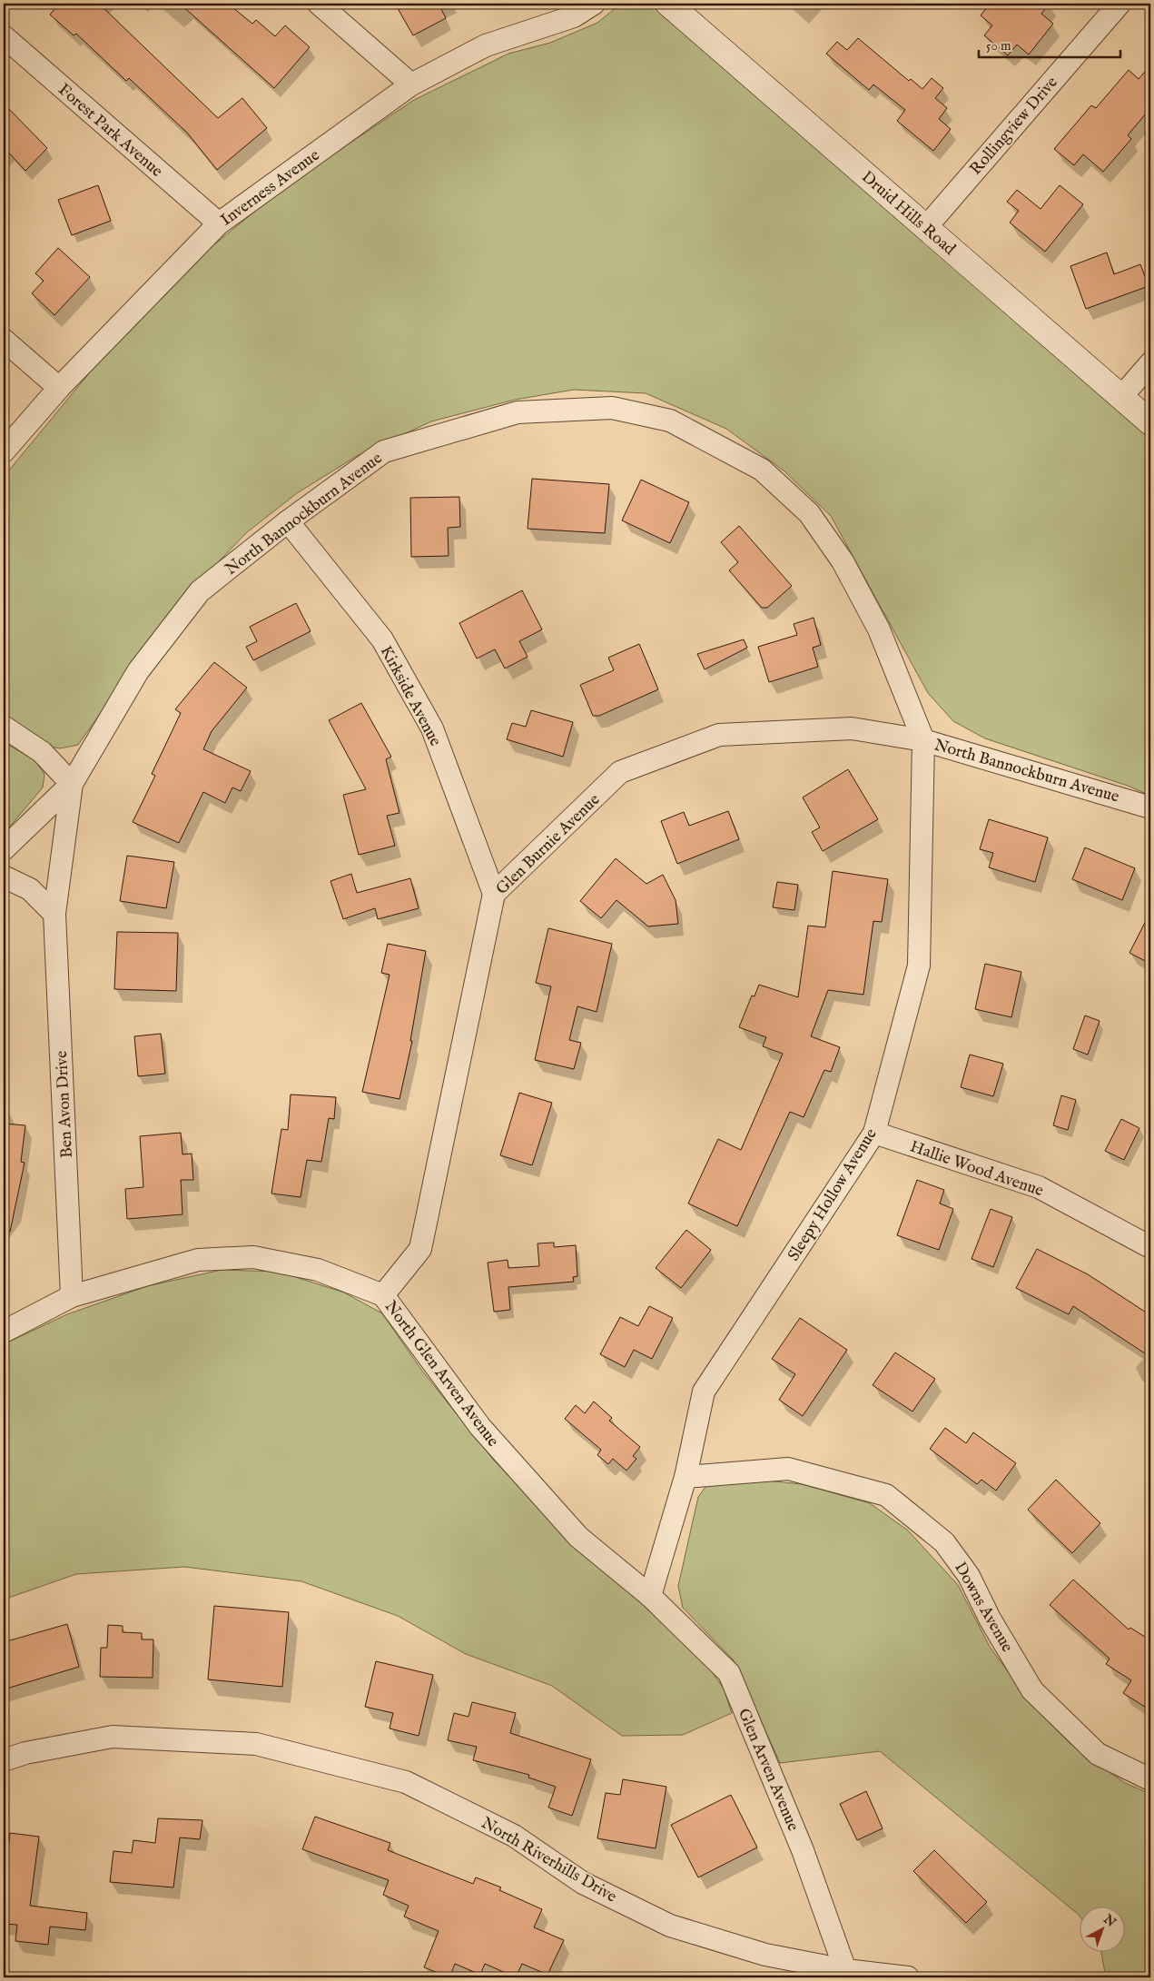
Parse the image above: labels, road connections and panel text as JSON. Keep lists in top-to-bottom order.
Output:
{
  "streets": {
    "street": [
      "Rollingview Drive",
      "Forest Park Avenue",
      "Inverness Avenue",
      "Druid Hills Road",
      "North Bannockburn Avenue",
      "Kirkside Avenue",
      "Glen Burnie Avenue",
      "Ben Avon Drive",
      "Hallie Wood Avenue",
      "Sleepy Hollow Avenue",
      "North Glen Arven Avenue",
      "Downs Avenue",
      "Glen Arven Avenue",
      "North Riverhills Drive"
    ]
  },
  "crossings": [
    ["Rollingview Drive", "Druid Hills Road"],
    ["Forest Park Avenue", "Inverness Avenue"],
    ["North Bannockburn Avenue", "Kirkside Avenue"],
    ["North Bannockburn Avenue", "Glen Burnie Avenue"],
    ["North Bannockburn Avenue", "Ben Avon Drive"],
    ["North Bannockburn Avenue", "Sleepy Hollow Avenue"],
    ["Kirkside Avenue", "Glen Burnie Avenue"],
    ["Glen Burnie Avenue", "Sleepy Hollow Avenue"],
    ["Glen Burnie Avenue", "North Glen Arven Avenue"],
    ["Ben Avon Drive", "North Glen Arven Avenue"],
    ["Hallie Wood Avenue", "Sleepy Hollow Avenue"],
    ["Sleepy Hollow Avenue", "North Glen Arven Avenue"],
    ["Sleepy Hollow Avenue", "Downs Avenue"],
    ["Sleepy Hollow Avenue", "Glen Arven Avenue"],
    ["North Glen Arven Avenue", "Glen Arven Avenue"],
    ["Glen Arven Avenue", "North Riverhills Drive"]
  ],
  "scale_bar": "50 m",
  "north": "top right"
}
